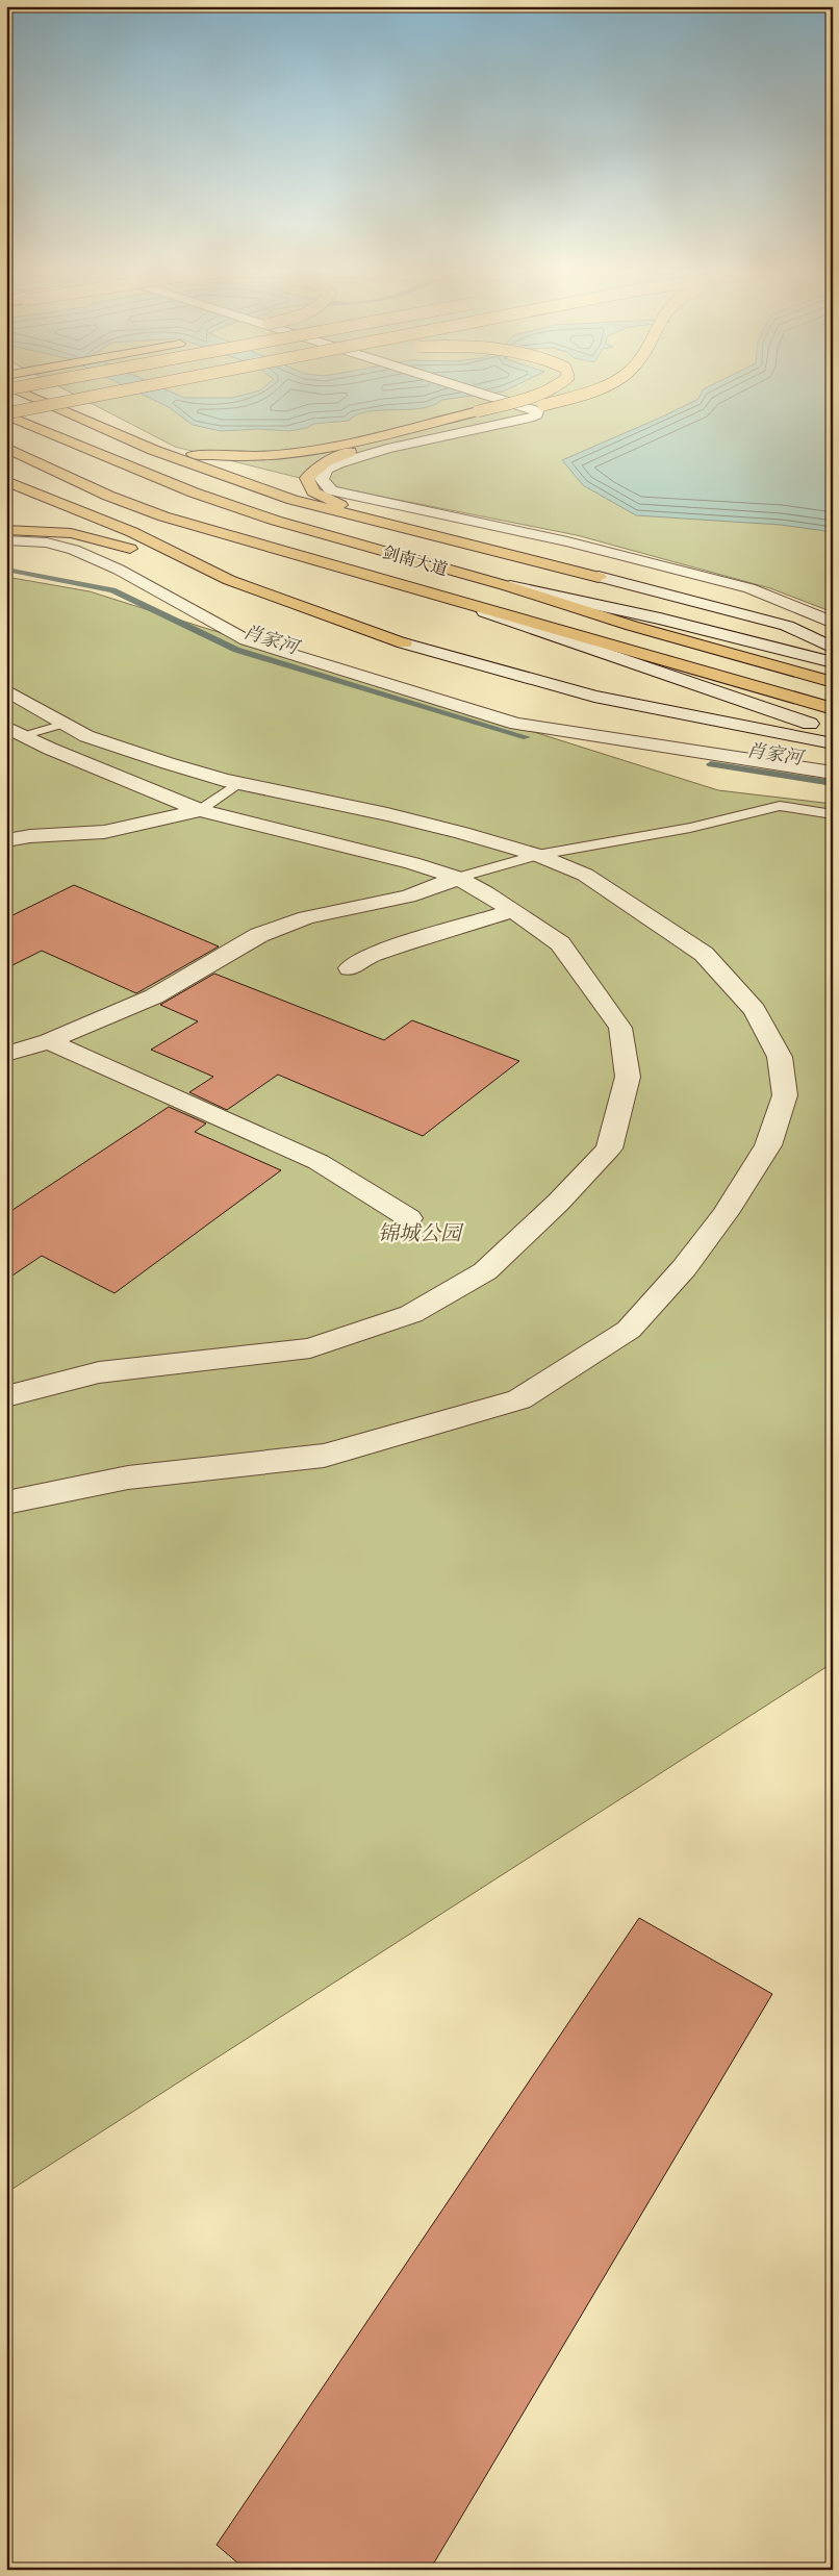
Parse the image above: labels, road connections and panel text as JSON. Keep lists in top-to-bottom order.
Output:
{
  "streets": {
    "highway": ["剑南大道"]
  },
  "water": ["肖家河"],
  "parks": ["锦城公园"]
}
